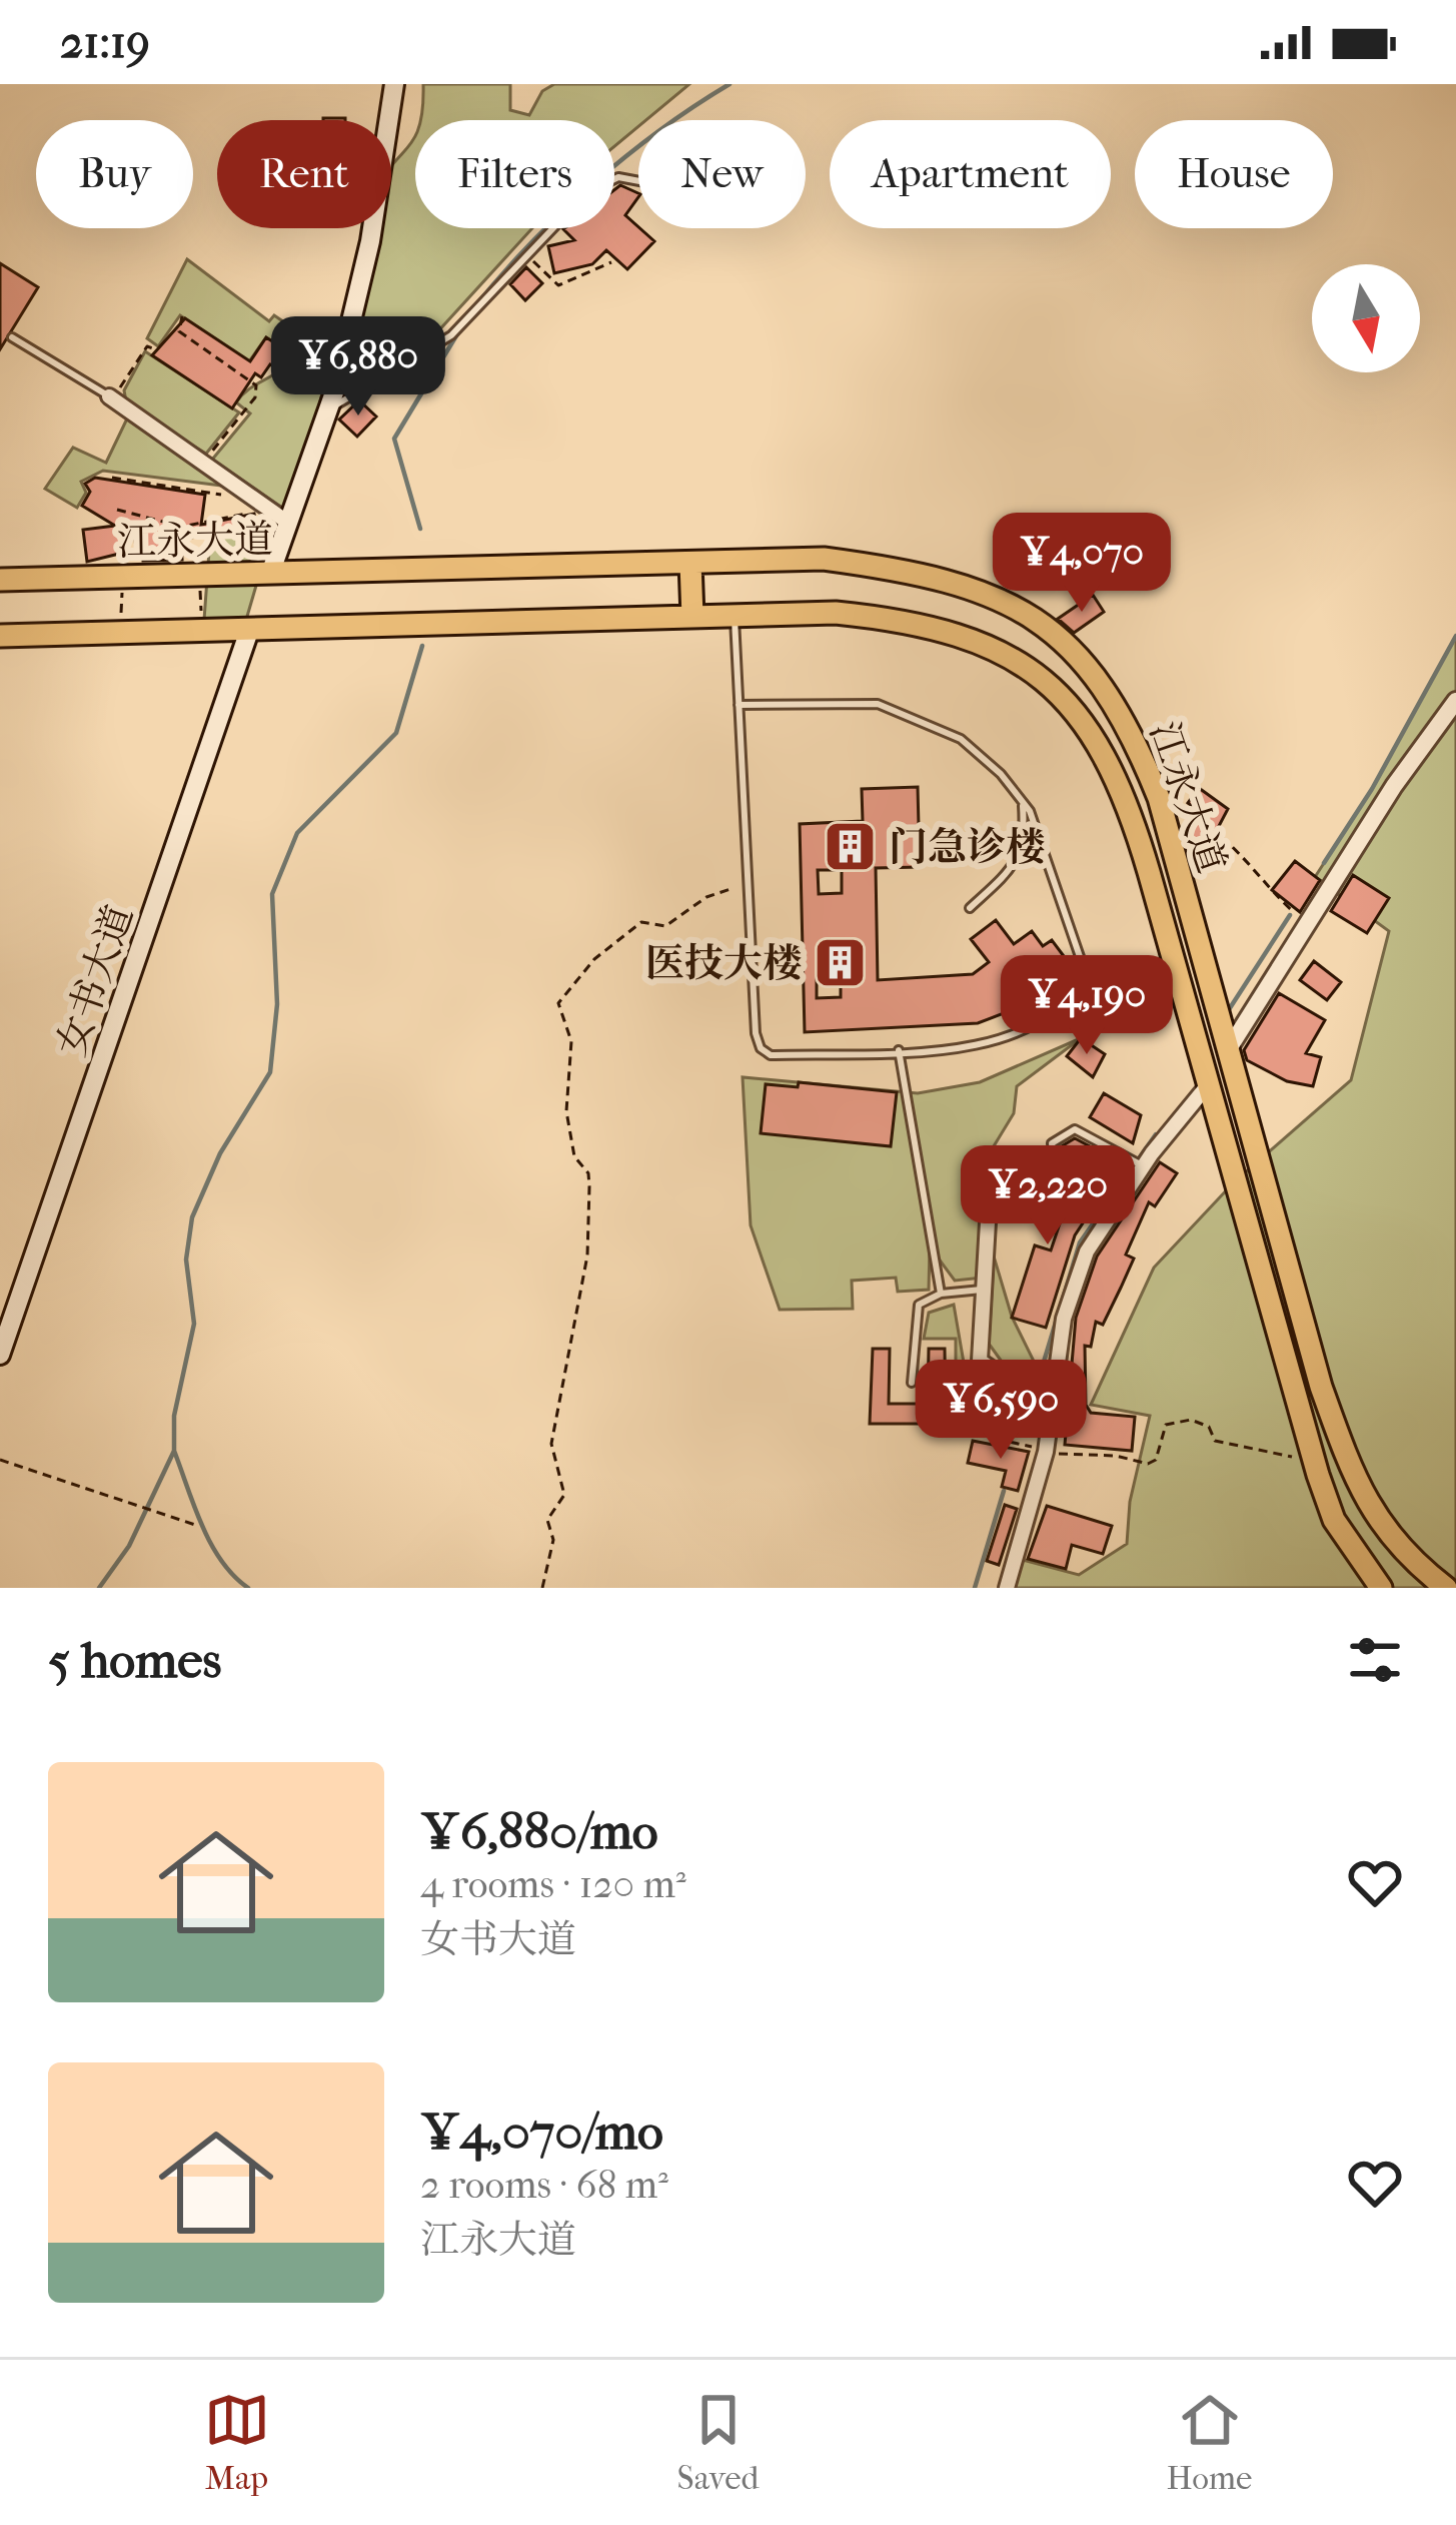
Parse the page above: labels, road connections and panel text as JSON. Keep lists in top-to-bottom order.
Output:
{
  "streets": {
    "main road": ["江永大道", "女书大道"]
  },
  "crossings": [
    ["江永大道", "女书大道"]
  ],
  "places": {
    "building": ["门急诊楼", "医技大楼"]
  },
  "north": "bottom",
  "page": {
    "status": "21:19",
    "chip": [
      "Buy",
      "Rent",
      "Filters",
      "New",
      "Apartment",
      "House"
    ],
    "price": [
      "¥6,880",
      "¥4,070",
      "¥4,190",
      "¥2,220",
      "¥6,590"
    ],
    "heading": "5 homes",
    "list": [
      {
        "name": "¥6,880/mo",
        "note": "4 rooms · 120 m² · 女书大道"
      },
      {
        "name": "¥4,070/mo",
        "note": "2 rooms · 68 m² · 江永大道"
      }
    ],
    "tabs": ["Map", "Saved", "Home"]
  }
}
